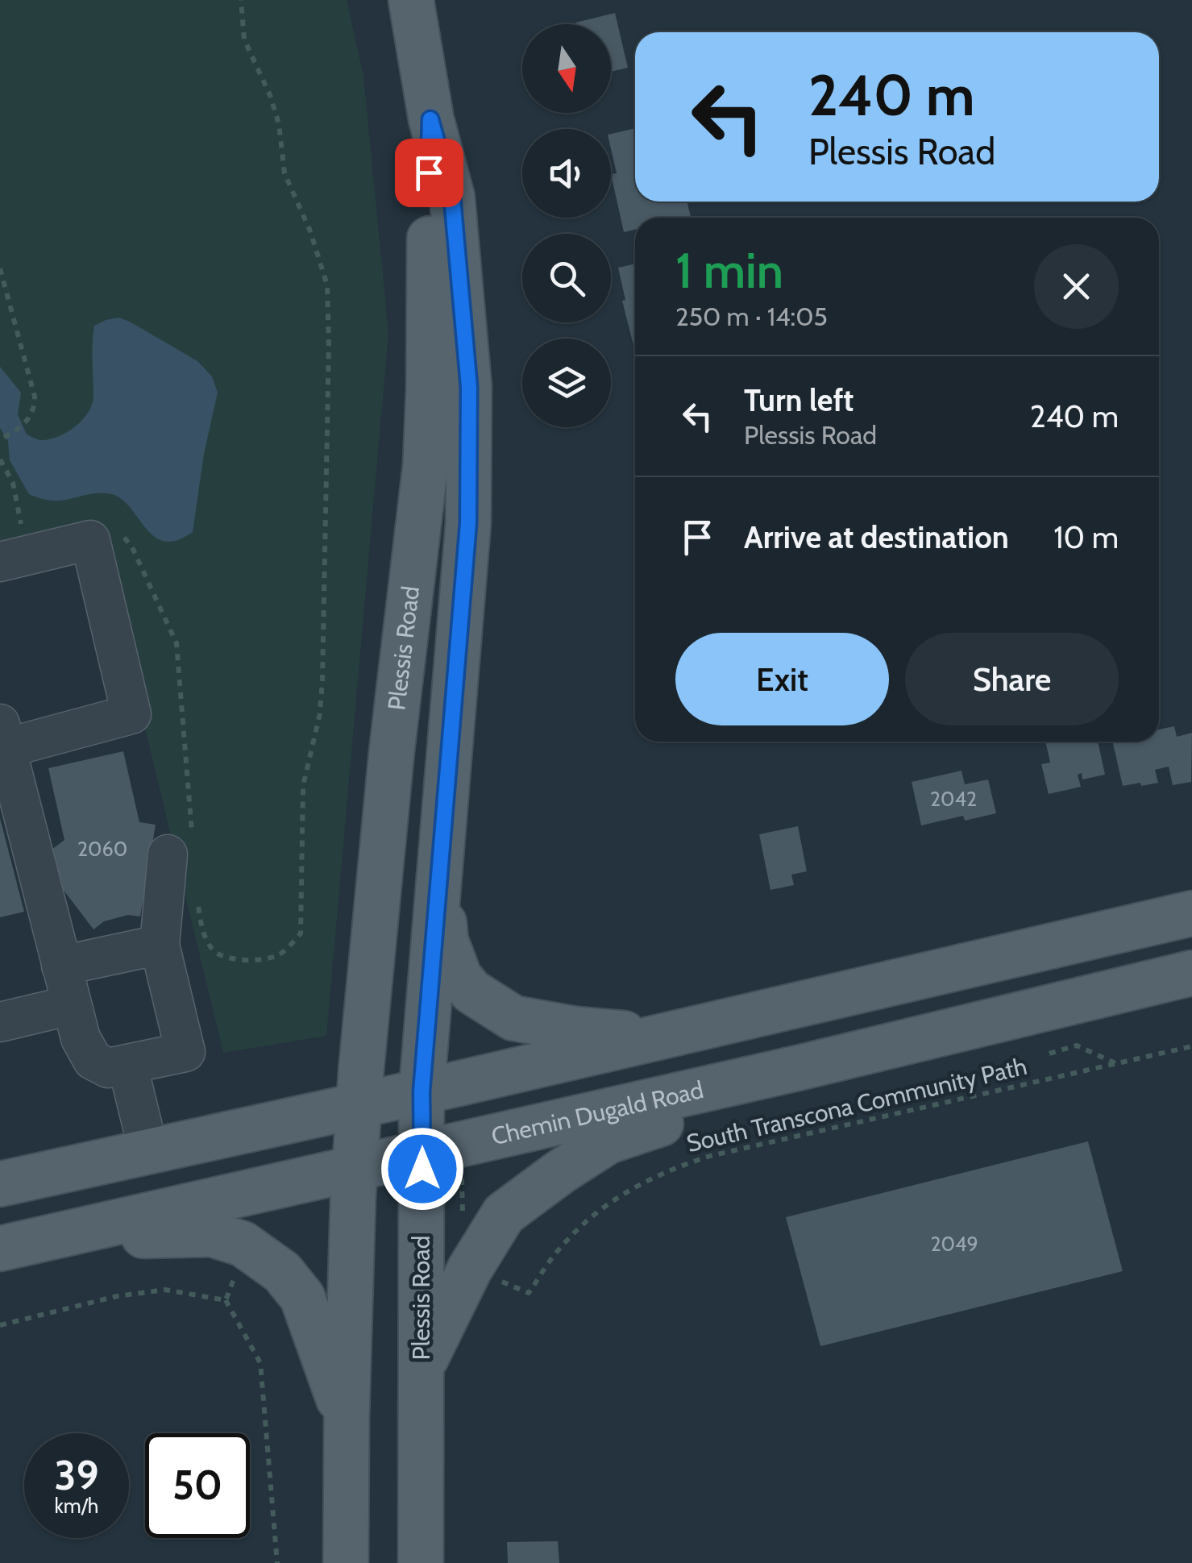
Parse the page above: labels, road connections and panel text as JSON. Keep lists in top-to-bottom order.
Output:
{
  "streets": {
    "main road": ["Plessis Road", "Chemin Dugald Road"],
    "path": ["South Transcona Community Path"]
  },
  "crossings": [
    ["Plessis Road", "Chemin Dugald Road"]
  ],
  "house_numbers": ["2042", "2060", "2049"],
  "north": "bottom",
  "page": {
    "turn": ["240 m", "Plessis Road"],
    "heading": ["1 min", "250 m · 14:05"],
    "list": [
      {
        "name": "Turn left",
        "note": "Plessis Road",
        "value": "240 m"
      },
      {
        "name": "Arrive at destination",
        "value": "10 m"
      }
    ],
    "buttons": ["Exit", "Share"],
    "speed": "39 km/h",
    "limit": "50"
  }
}
